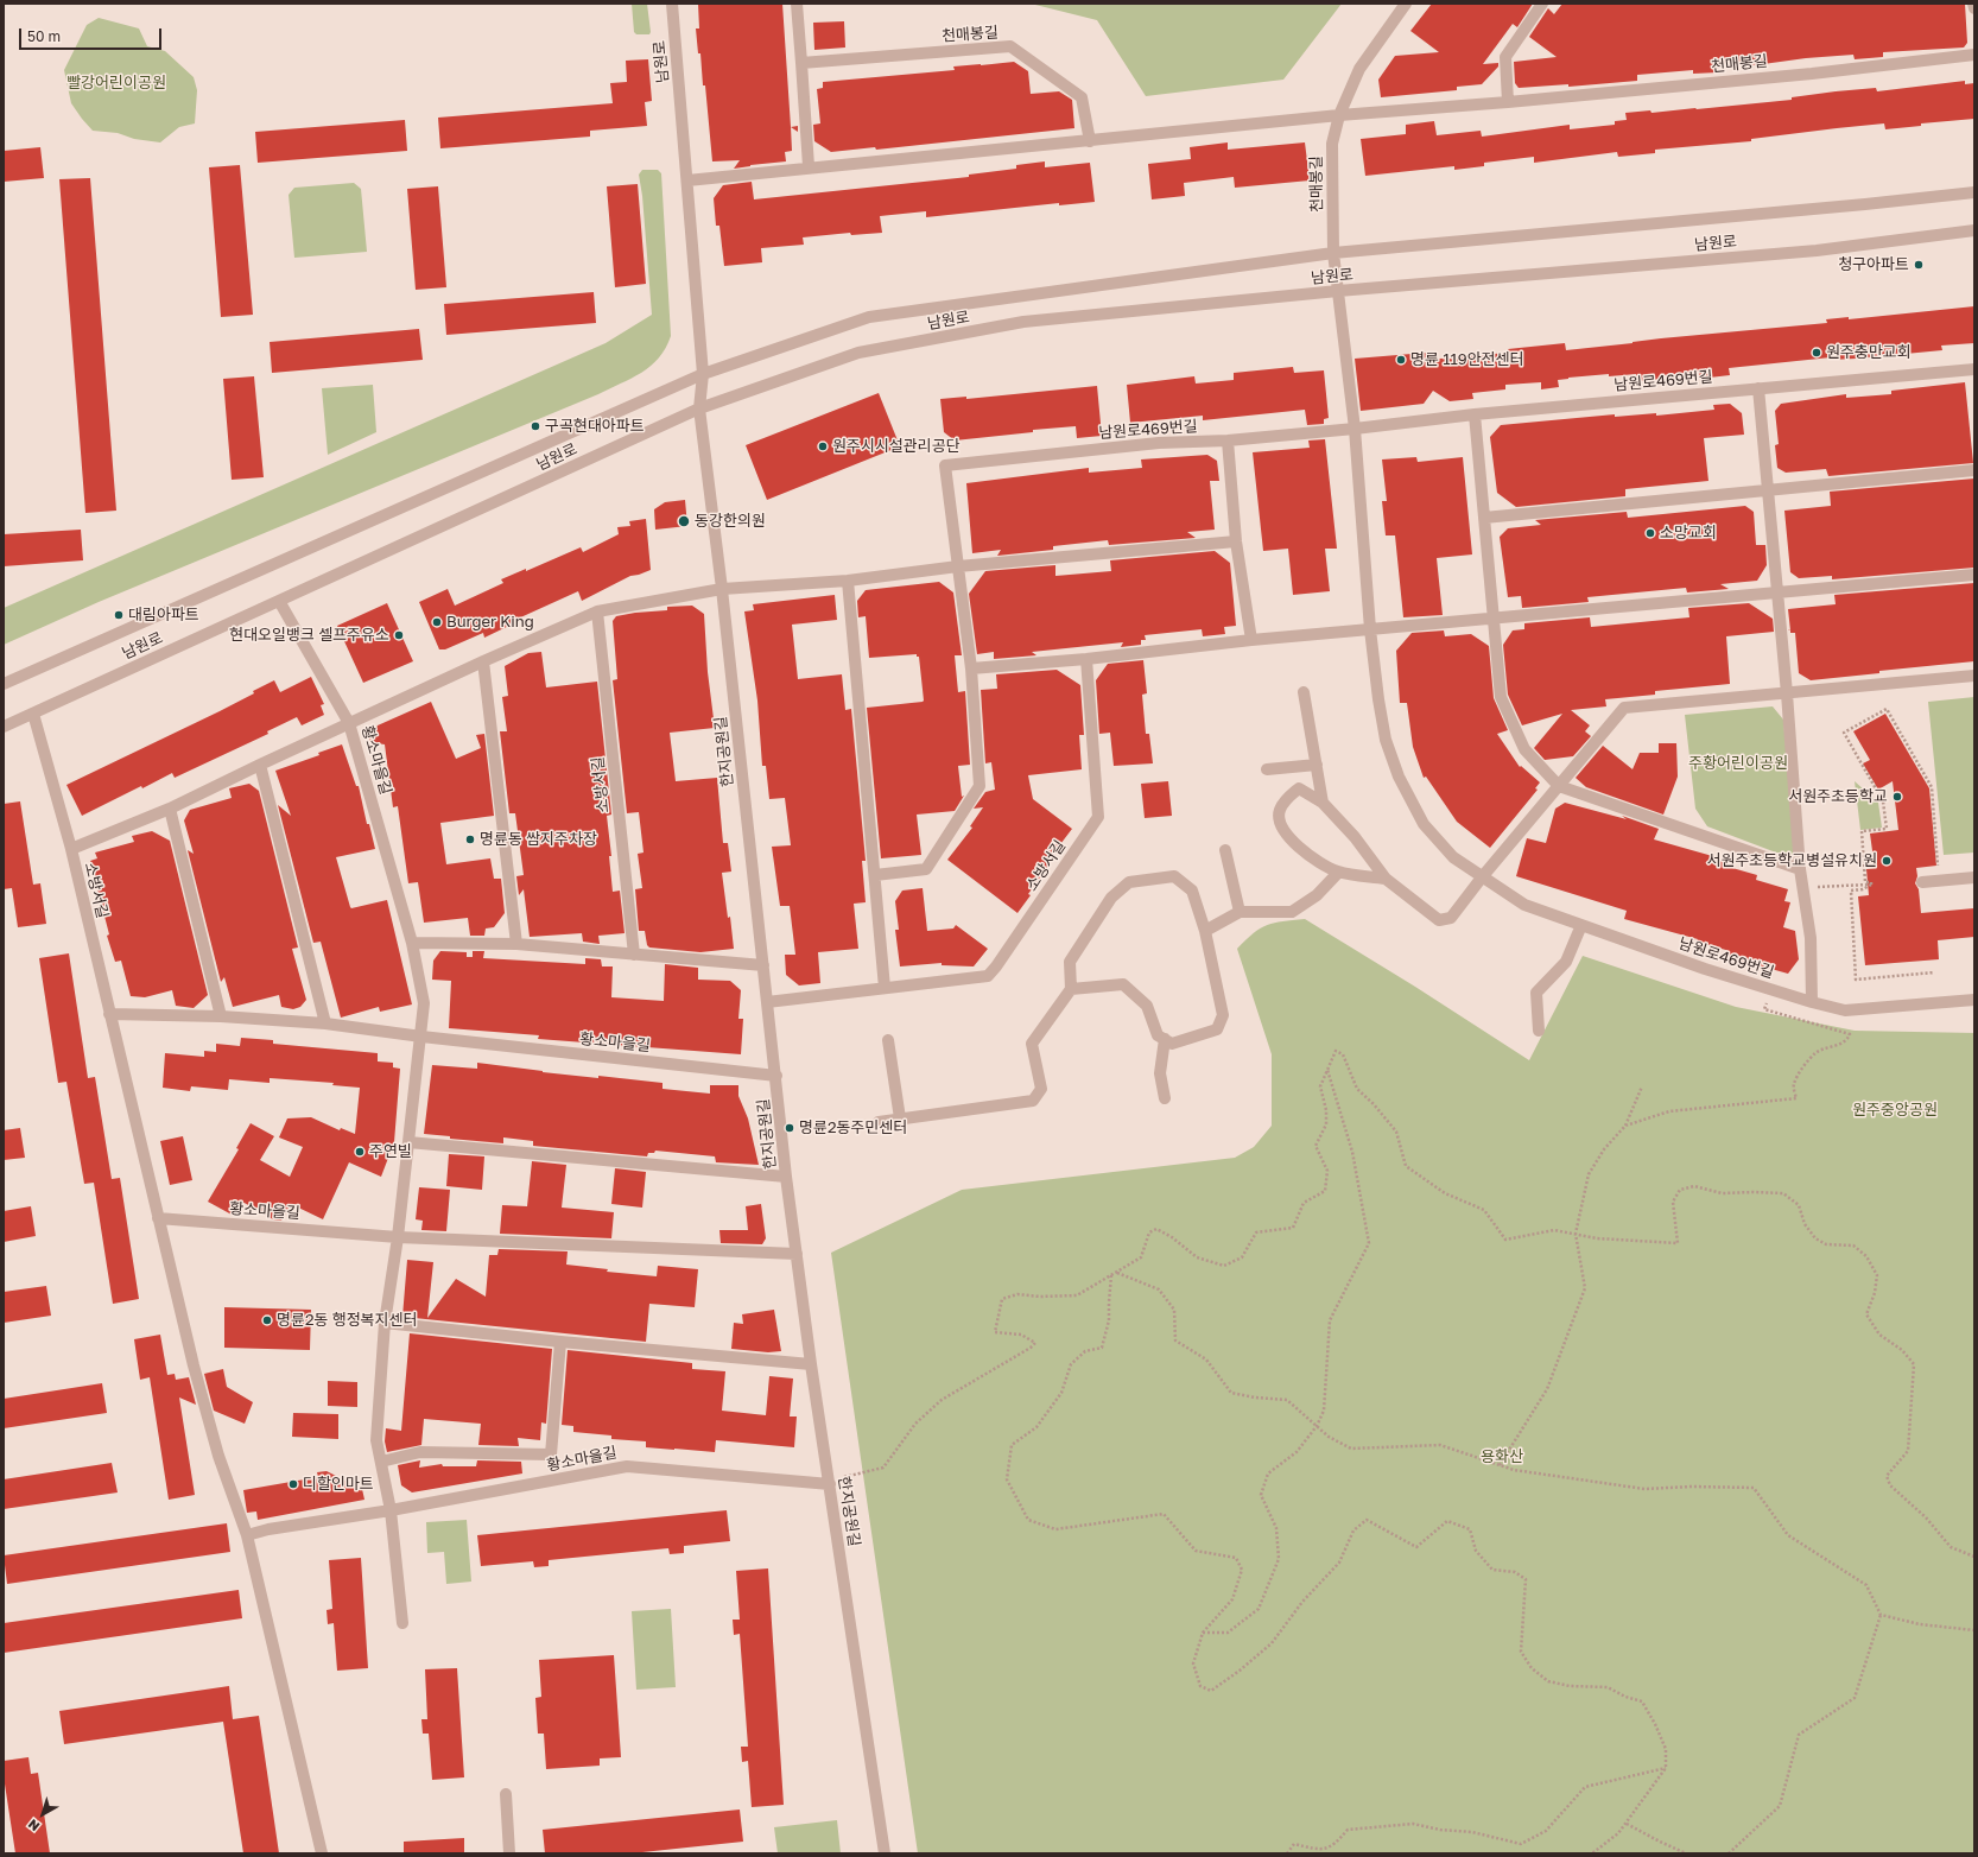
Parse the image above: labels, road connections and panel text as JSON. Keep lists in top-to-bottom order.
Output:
{
  "streets": {
    "street": [
      "천매봉길",
      "남원로",
      "남원로469번길",
      "한지공원길",
      "황소마을길",
      "소방서길"
    ]
  },
  "crossings": [
    ["천매봉길", "남원로"],
    ["천매봉길", "남원로469번길"],
    ["남원로", "남원로469번길"],
    ["남원로", "한지공원길"],
    ["남원로", "황소마을길"],
    ["남원로469번길", "소방서길"],
    ["한지공원길", "황소마을길"],
    ["한지공원길", "소방서길"],
    ["황소마을길", "소방서길"]
  ],
  "parks": [
    "빨강어린이공원",
    "주황어린이공원",
    "원주중앙공원",
    "용화산"
  ],
  "places": [
    "청구아파트",
    "원주충만교회",
    "명륜 119안전센터",
    "구곡현대아파트",
    "원주시시설관리공단",
    "동강한의원",
    "소망교회",
    "대림아파트",
    "Burger King",
    "현대오일뱅크 셀프주유소",
    "서원주초등학교",
    "명륜동 쌈지주차장",
    "서원주초등학교병설유치원",
    "명륜2동주민센터",
    "주연빌",
    "명륜2동 행정복지센터",
    "디할인마트"
  ],
  "scale_bar": "50 m",
  "north": "bottom left"
}
